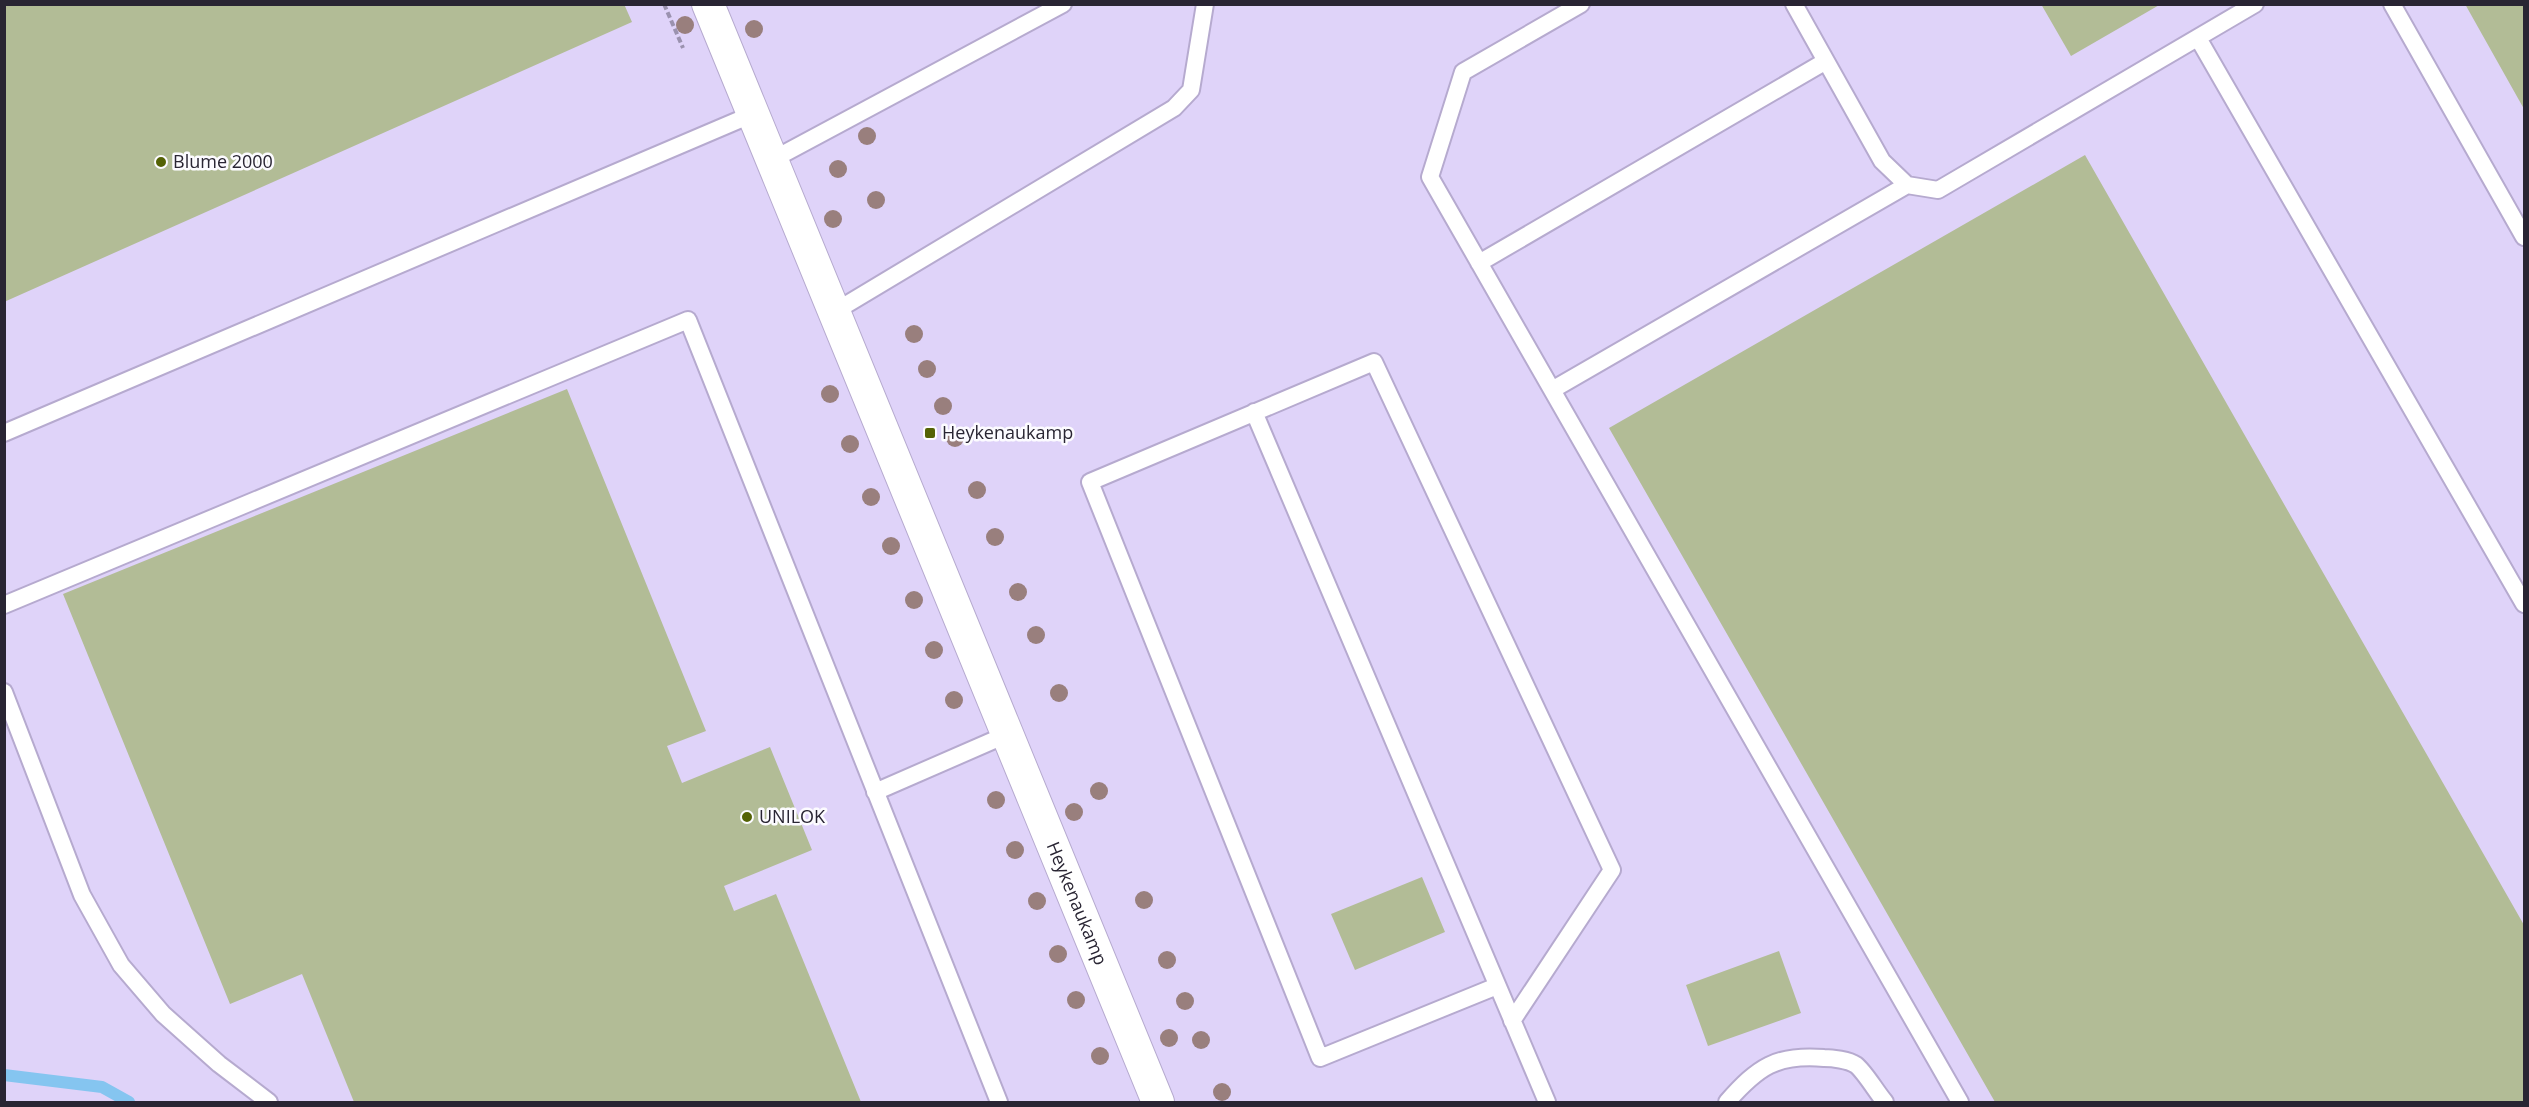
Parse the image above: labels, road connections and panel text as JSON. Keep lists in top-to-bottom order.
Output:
{
  "streets": {
    "street": ["Heykenaukamp"]
  },
  "places": {
    "other": ["Blume 2000", "UNILOK"],
    "transit": ["Heykenaukamp"]
  }
}
